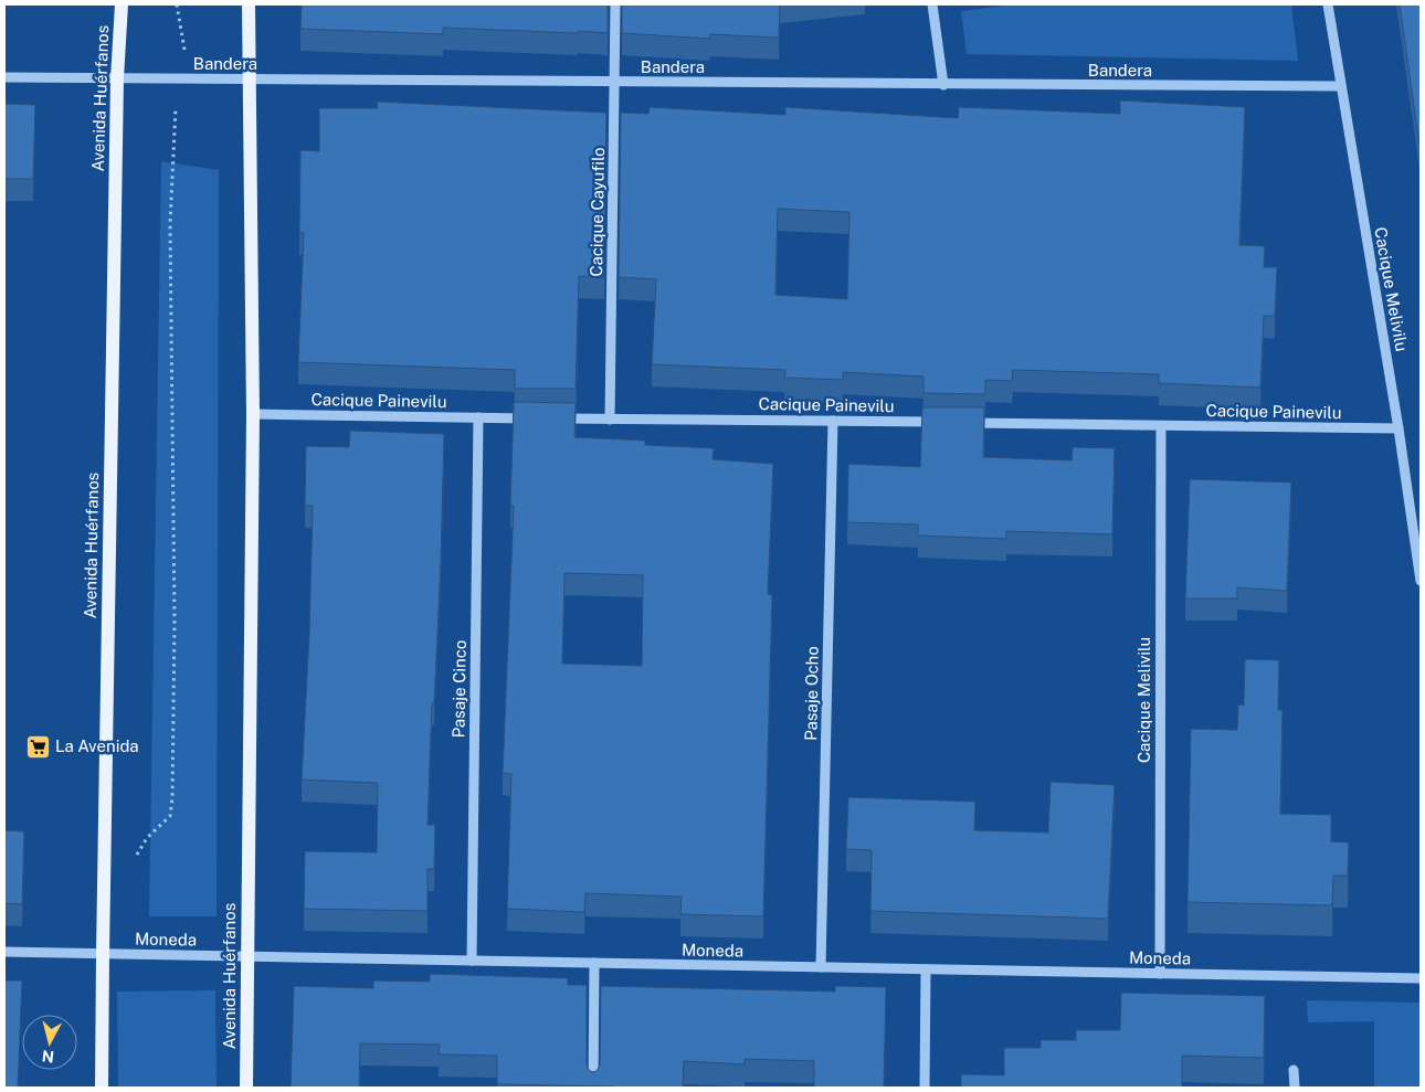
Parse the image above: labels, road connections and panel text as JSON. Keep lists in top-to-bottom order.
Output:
{
  "streets": {
    "main road": ["Avenida Huérfanos"],
    "street": [
      "Bandera",
      "Cacique Cayufilo",
      "Cacique Melivilu",
      "Cacique Painevilu",
      "Pasaje Cinco",
      "Pasaje Ocho",
      "Moneda"
    ]
  },
  "crossings": [
    ["Bandera", "Avenida Huérfanos"],
    ["Bandera", "Cacique Cayufilo"],
    ["Bandera", "Cacique Melivilu"],
    ["Avenida Huérfanos", "Cacique Painevilu"],
    ["Avenida Huérfanos", "Moneda"],
    ["Cacique Cayufilo", "Cacique Painevilu"],
    ["Cacique Melivilu", "Cacique Painevilu"],
    ["Cacique Melivilu", "Moneda"],
    ["Cacique Painevilu", "Pasaje Cinco"],
    ["Cacique Painevilu", "Pasaje Ocho"],
    ["Pasaje Cinco", "Moneda"],
    ["Pasaje Ocho", "Moneda"]
  ],
  "places": {
    "supermarket": ["La Avenida"]
  },
  "north": "bottom"
}
